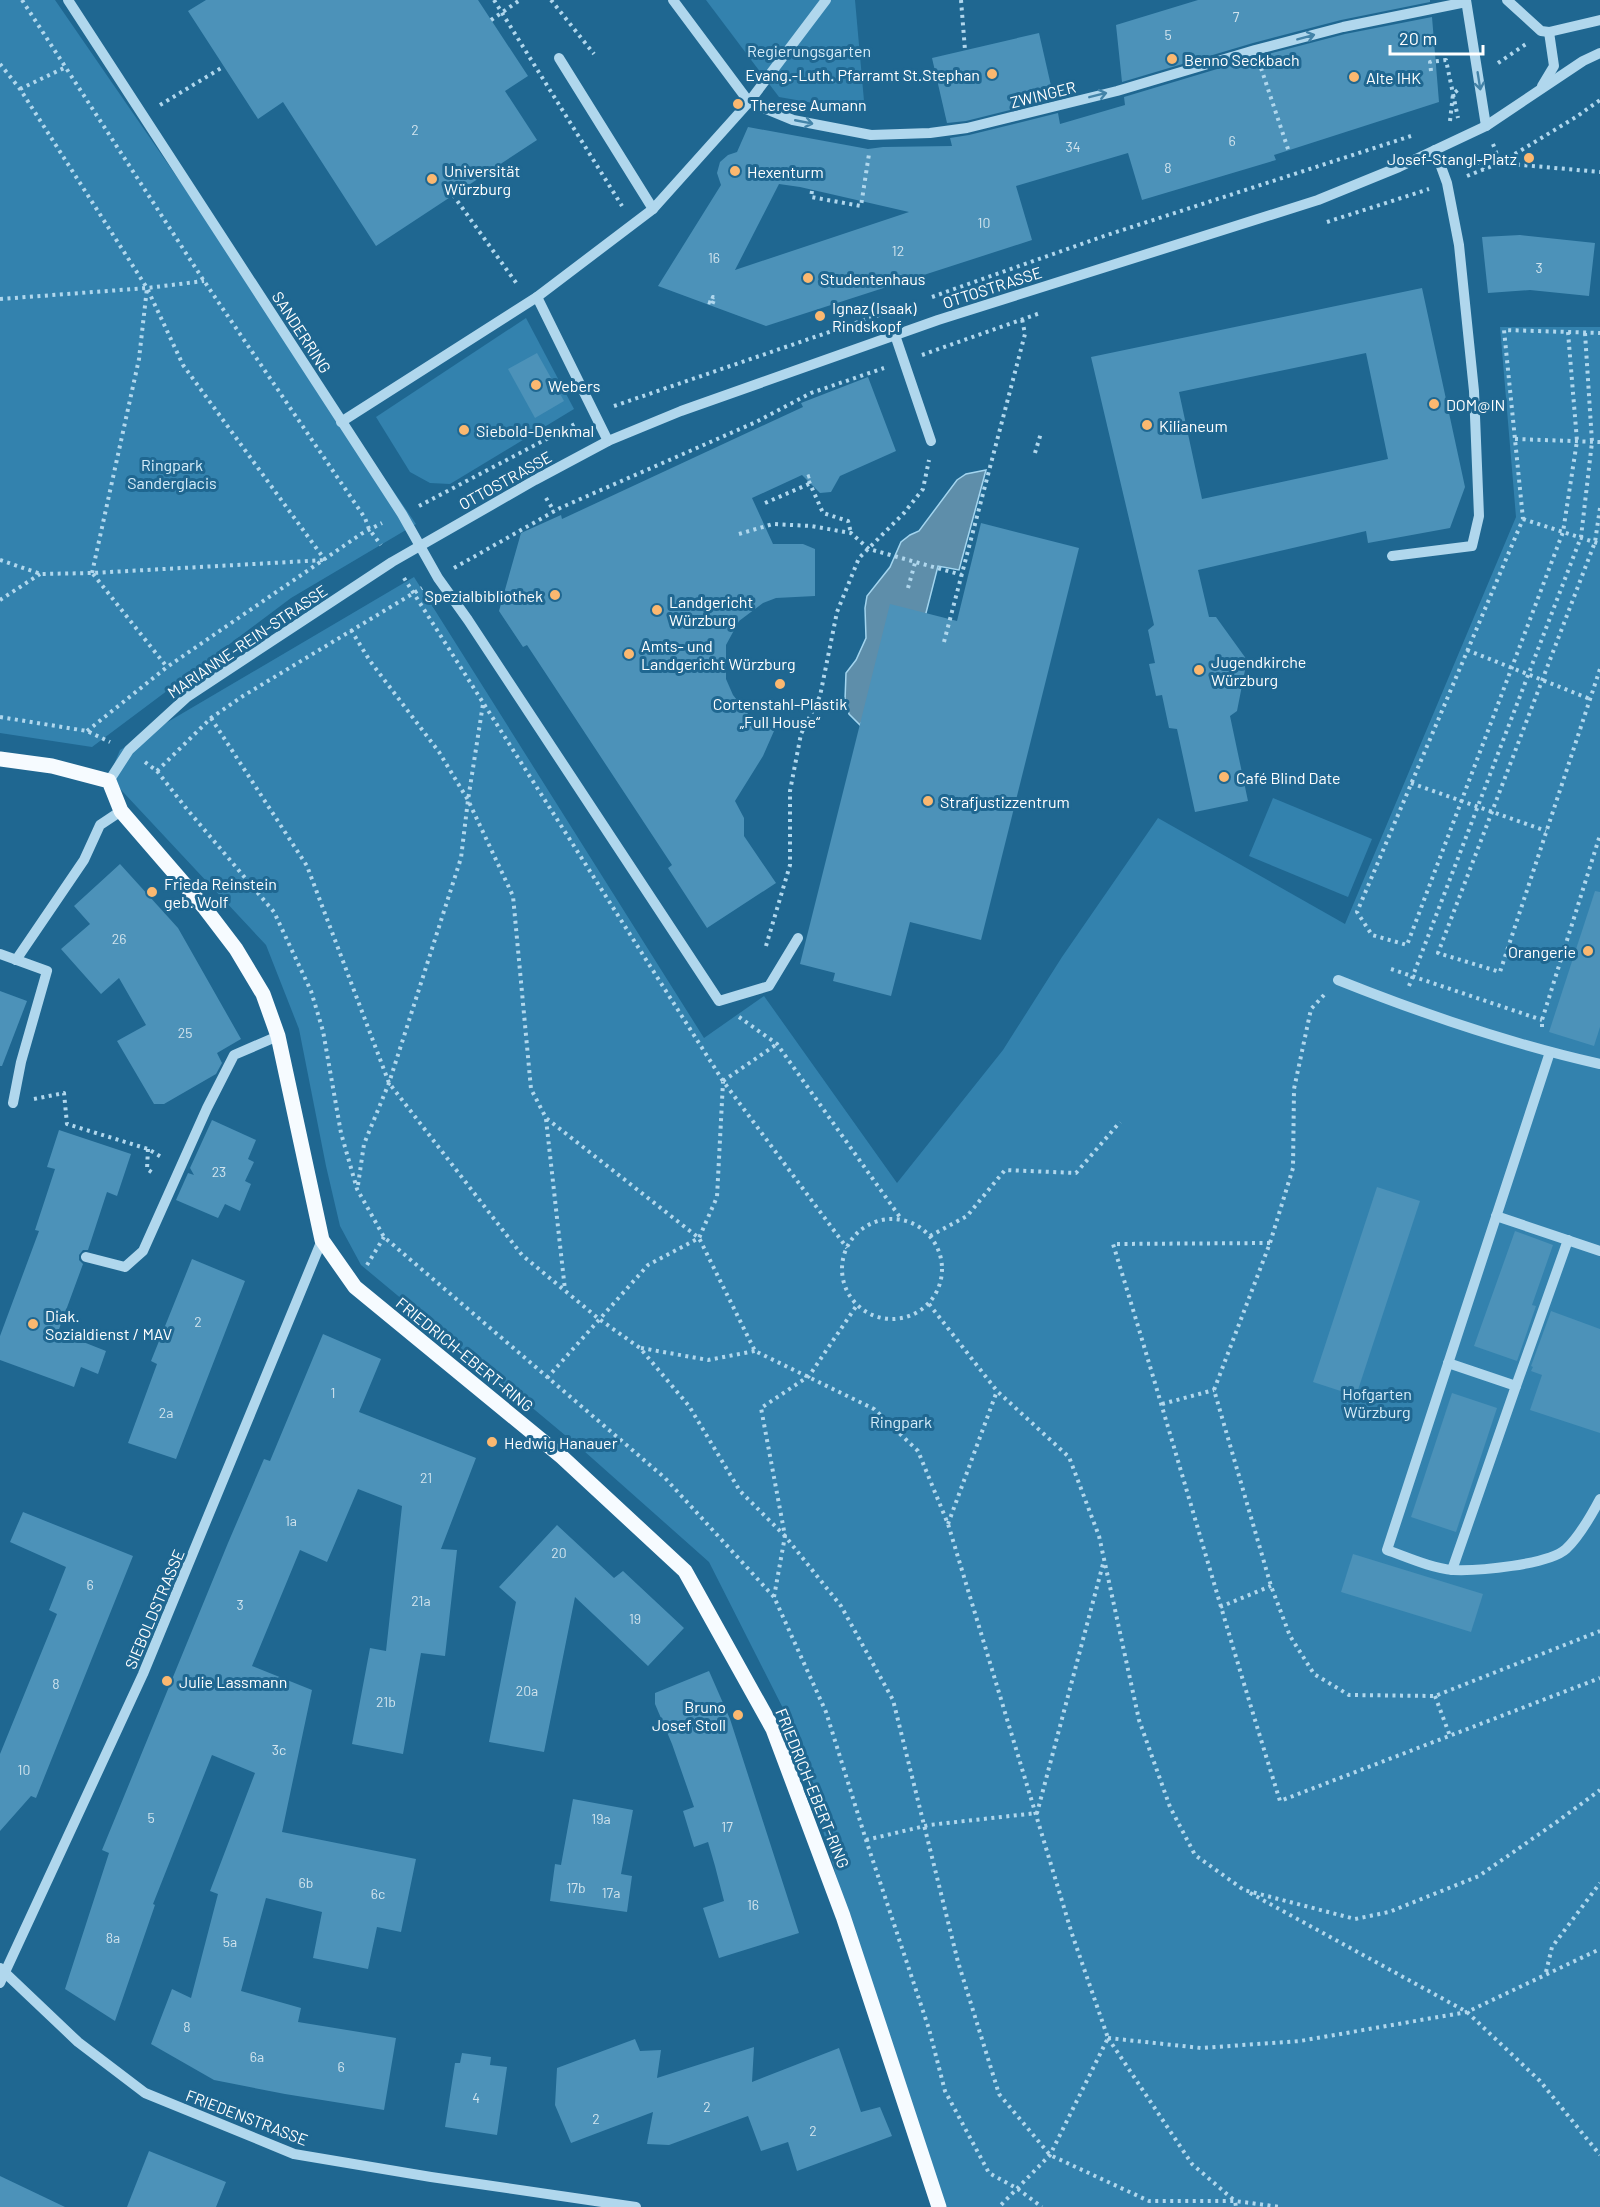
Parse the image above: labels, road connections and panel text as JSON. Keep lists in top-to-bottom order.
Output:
{
  "streets": {
    "main road": ["FRIEDRICH-EBERT-RING"],
    "street": [
      "ZWINGER",
      "OTTOSTRASSE",
      "SANDERRING",
      "MARIANNE-REIN-STRASSE",
      "SIEBOLDSTRASSE",
      "FRIEDENSTRASSE"
    ]
  },
  "crossings": [
    ["OTTOSTRASSE", "SANDERRING"],
    ["OTTOSTRASSE", "MARIANNE-REIN-STRASSE"],
    ["SANDERRING", "MARIANNE-REIN-STRASSE"],
    ["MARIANNE-REIN-STRASSE", "FRIEDRICH-EBERT-RING"],
    ["FRIEDRICH-EBERT-RING", "SIEBOLDSTRASSE"],
    ["SIEBOLDSTRASSE", "FRIEDENSTRASSE"]
  ],
  "one_way": ["ZWINGER"],
  "parks": [
    "Regierungsgarten",
    "Ringpark Sanderglacis",
    "Hofgarten Würzburg",
    "Ringpark"
  ],
  "places": [
    "Benno Seckbach",
    "Evang.-Luth. Pfarramt St.Stephan",
    "Alte IHK",
    "Therese Aumann",
    "Josef-Stangl-Platz",
    "Hexenturm",
    "Universität Würzburg",
    "Studentenhaus",
    "Ignaz (Isaak) Rindskopf",
    "Webers",
    "DOM@IN",
    "Kilianeum",
    "Siebold-Denkmal",
    "Spezialbibliothek",
    "Landgericht Würzburg",
    "Amts- und Landgericht Würzburg",
    "Jugendkirche Würzburg",
    "Cortenstahl-Plastik „Full House“",
    "Café Blind Date",
    "Strafjustizzentrum",
    "Frieda Reinstein geb. Wolf",
    "Orangerie",
    "Diak. Sozialdienst / MAV",
    "Hedwig Hanauer",
    "Julie Lassmann",
    "Bruno Josef Stoll"
  ],
  "house_numbers": [
    "7",
    "5",
    "2",
    "6",
    "34",
    "8",
    "10",
    "12",
    "16",
    "3",
    "26",
    "25",
    "23",
    "2",
    "1",
    "2a",
    "21",
    "1a",
    "20",
    "6",
    "21a",
    "3",
    "19",
    "8",
    "20a",
    "21b",
    "3c",
    "10",
    "5",
    "19a",
    "17",
    "6b",
    "17b",
    "17a",
    "6c",
    "16",
    "8a",
    "5a",
    "8",
    "6a",
    "6",
    "4",
    "2",
    "2",
    "2"
  ],
  "scale_bar": "20 m"
}
